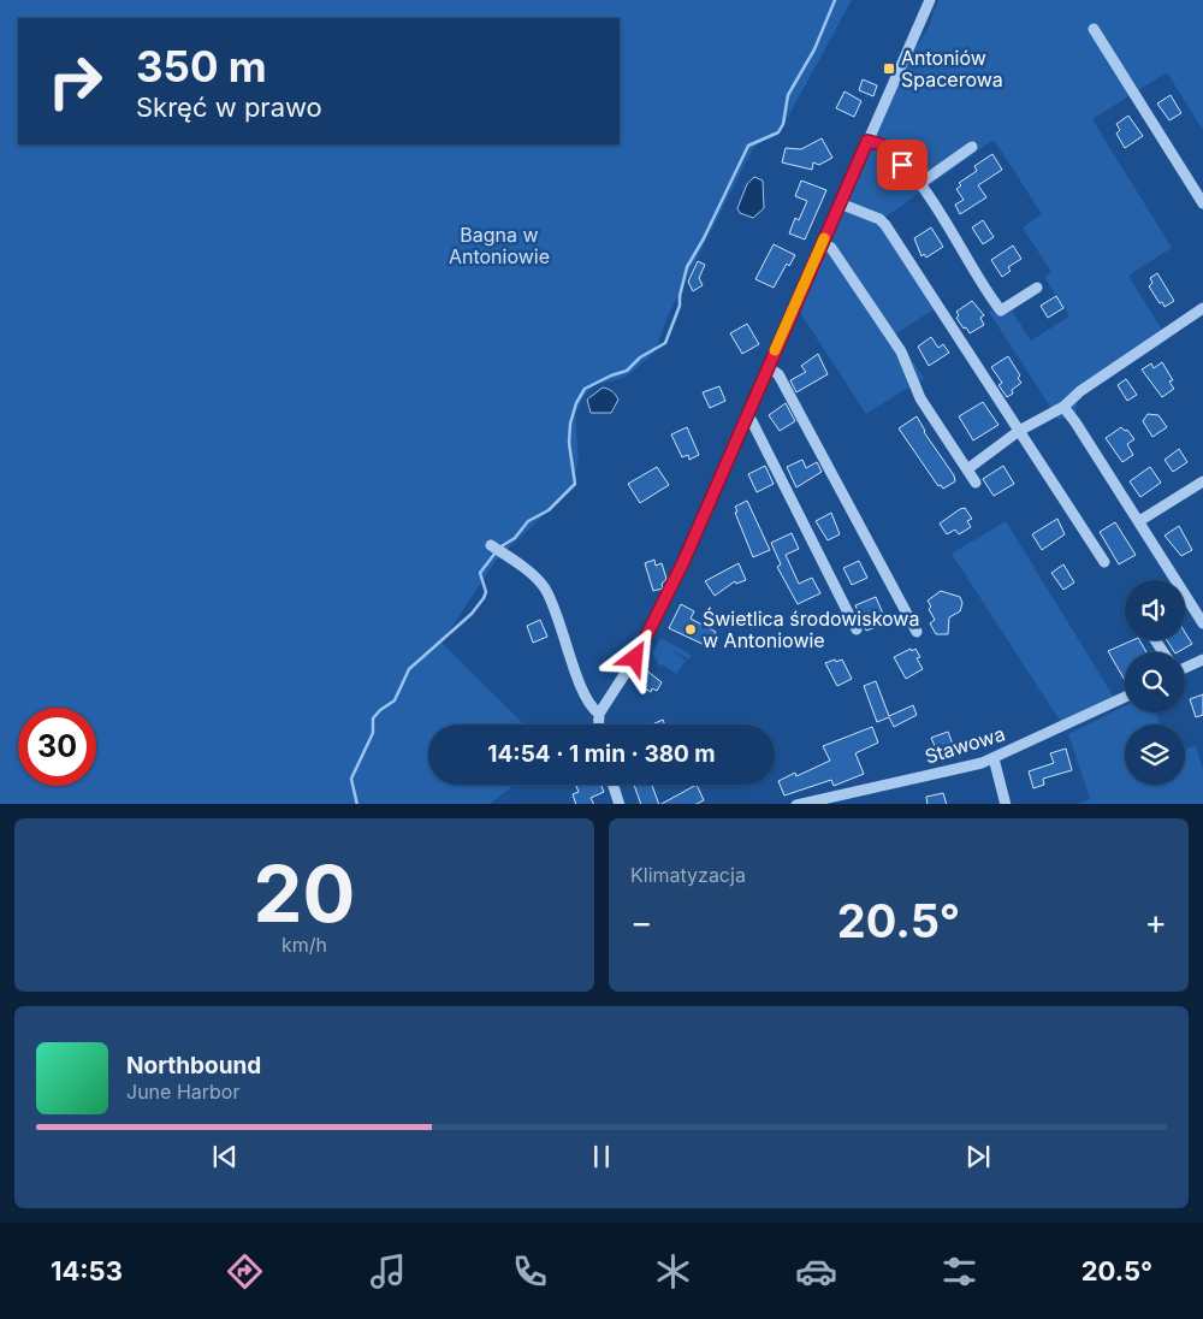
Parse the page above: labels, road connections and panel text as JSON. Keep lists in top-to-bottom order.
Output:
{
  "streets": {
    "street": ["Stawowa"]
  },
  "parks": ["Bagna w Antoniowie"],
  "places": {
    "transit": ["Antoniów Spacerowa"],
    "other": ["Świetlica środowiskowa w Antoniowie"]
  },
  "page": {
    "turn": ["350 m", "Skręć w prawo"],
    "limit": "30",
    "trip": "14:54 · 1 min · 380 m",
    "tile": [
      ["20", "km/h"],
      "Klimatyzacja"
    ],
    "heat": ["−", "20.5°", "+"],
    "song": ["Northbound", "June Harbor"],
    "tabs": ["14:53", "20.5°"]
  }
}
